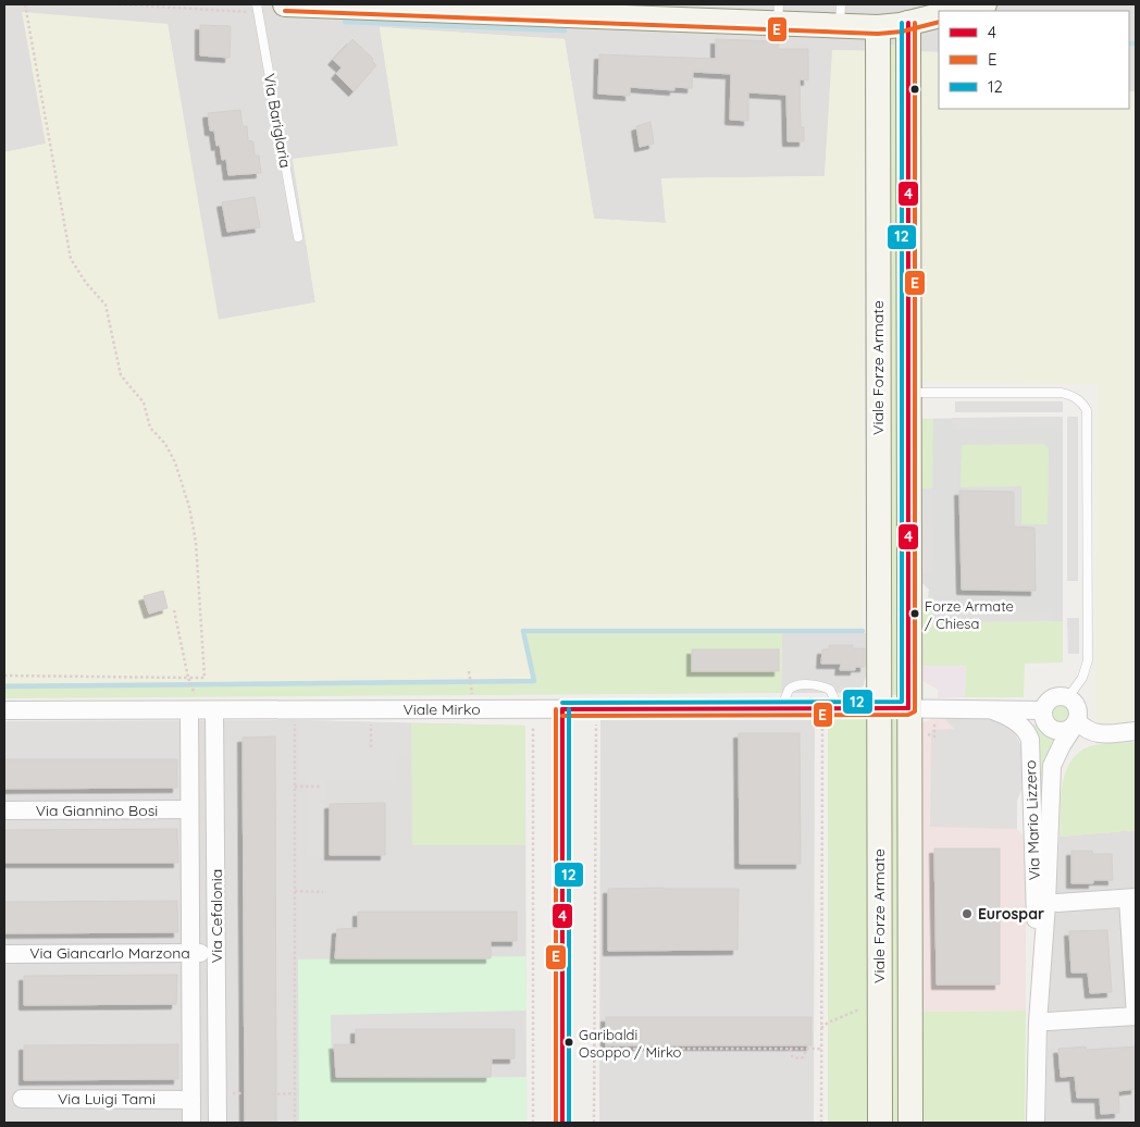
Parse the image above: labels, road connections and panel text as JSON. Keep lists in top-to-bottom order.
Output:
{
  "streets": {
    "street": [
      "Viale Forze Armate",
      "Viale Mirko",
      "Via Giannino Bosi",
      "Via Mario Lizzero",
      "Via Cefalonia",
      "Via Giancarlo Marzona",
      "Via Luigi Tami"
    ],
    "lane": ["Via Bariglaria"]
  },
  "crossings": [
    ["Viale Forze Armate", "Viale Mirko"],
    ["Viale Forze Armate", "Via Mario Lizzero"],
    ["Viale Mirko", "Via Cefalonia"],
    ["Via Giannino Bosi", "Via Cefalonia"],
    ["Via Cefalonia", "Via Giancarlo Marzona"],
    ["Via Cefalonia", "Via Luigi Tami"]
  ],
  "places": ["Forze Armate / Chiesa", "Eurospar", "Garibaldi Osoppo / Mirko"],
  "lines": ["transit line E", "transit line 4", "transit line 12"],
  "legend": ["4", "E", "12"]
}
